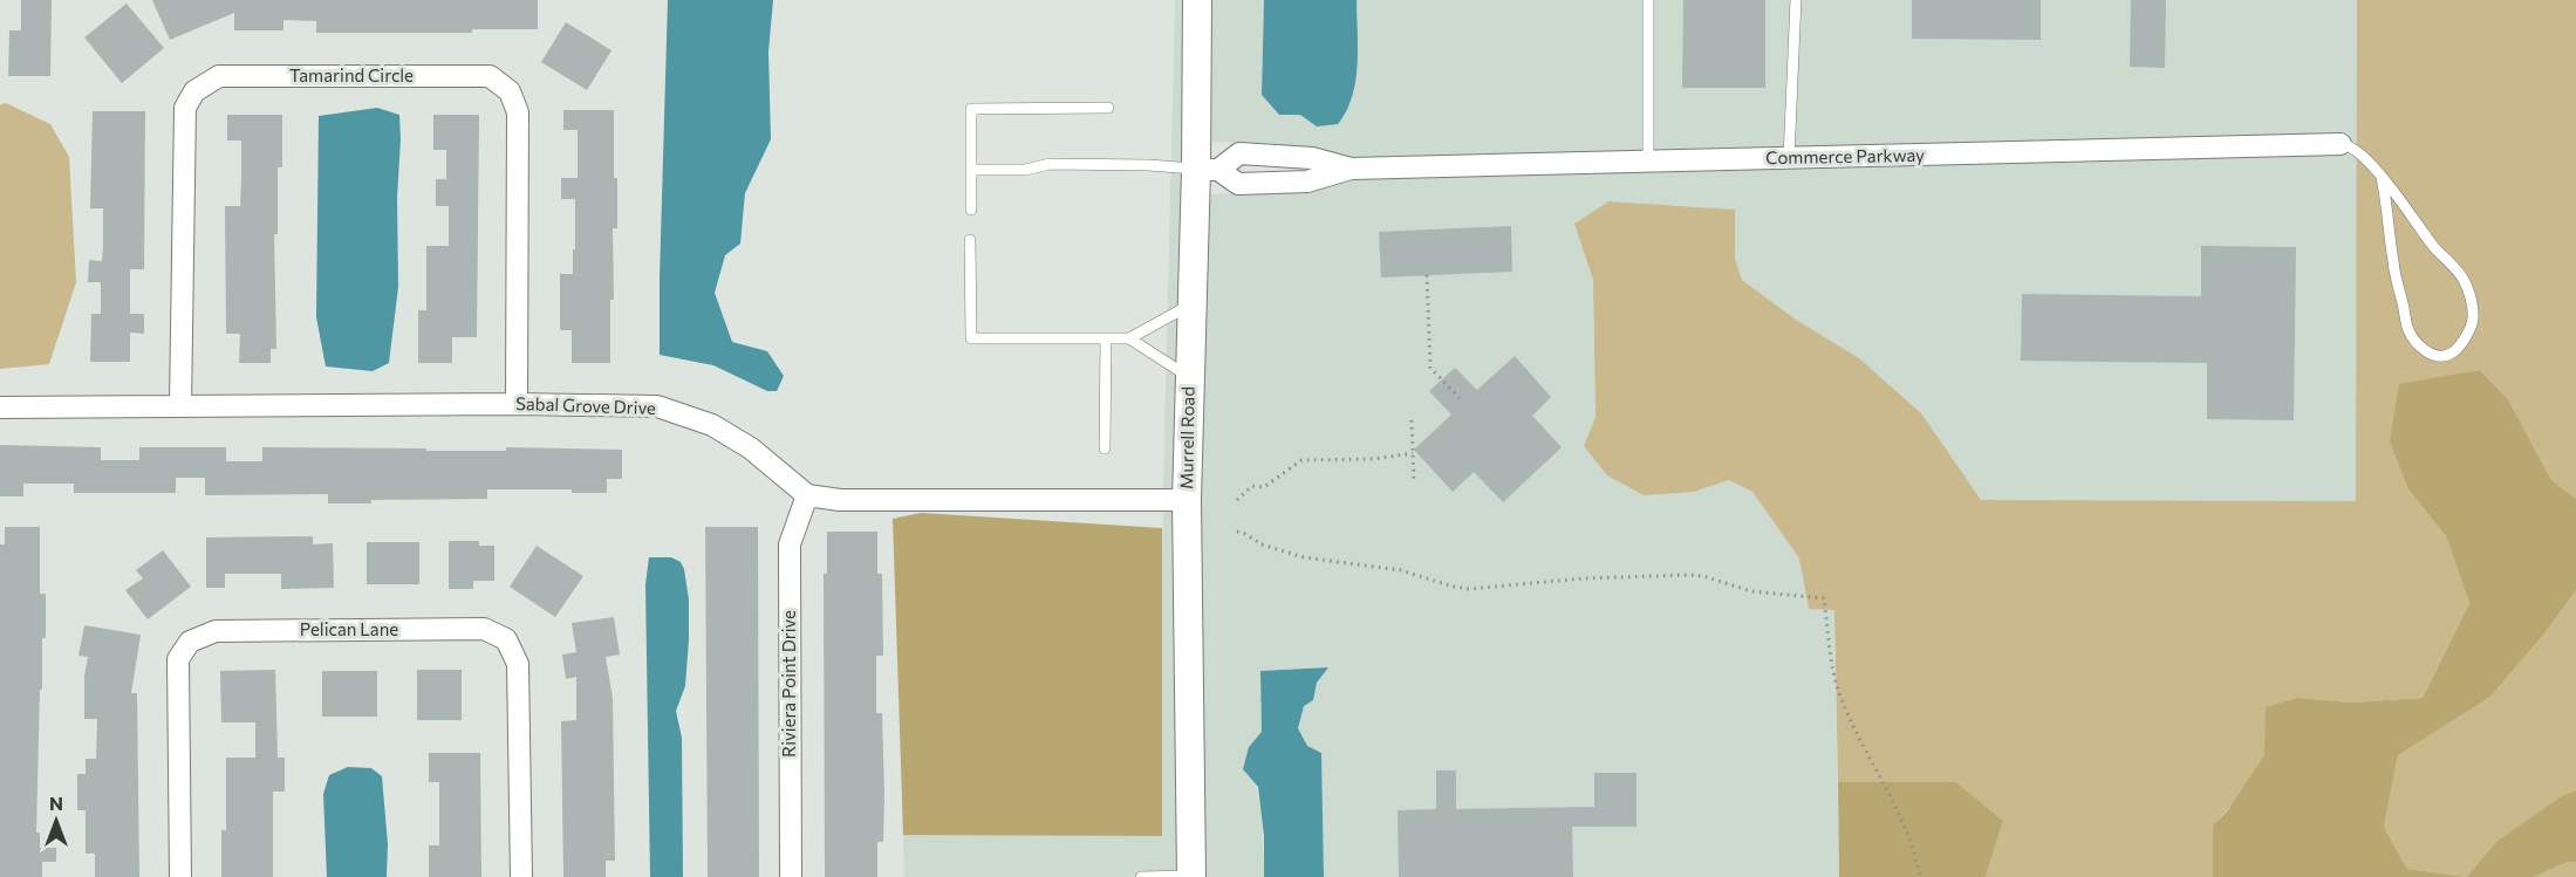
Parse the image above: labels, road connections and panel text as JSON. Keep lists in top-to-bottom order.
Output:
{
  "streets": {
    "street": [
      "Tamarind Circle",
      "Commerce Parkway",
      "Sabal Grove Drive",
      "Murrell Road",
      "Pelican Lane",
      "Riviera Point Drive"
    ]
  },
  "crossings": [
    ["Tamarind Circle", "Sabal Grove Drive"],
    ["Commerce Parkway", "Murrell Road"],
    ["Sabal Grove Drive", "Riviera Point Drive"]
  ],
  "north": "top"
}
